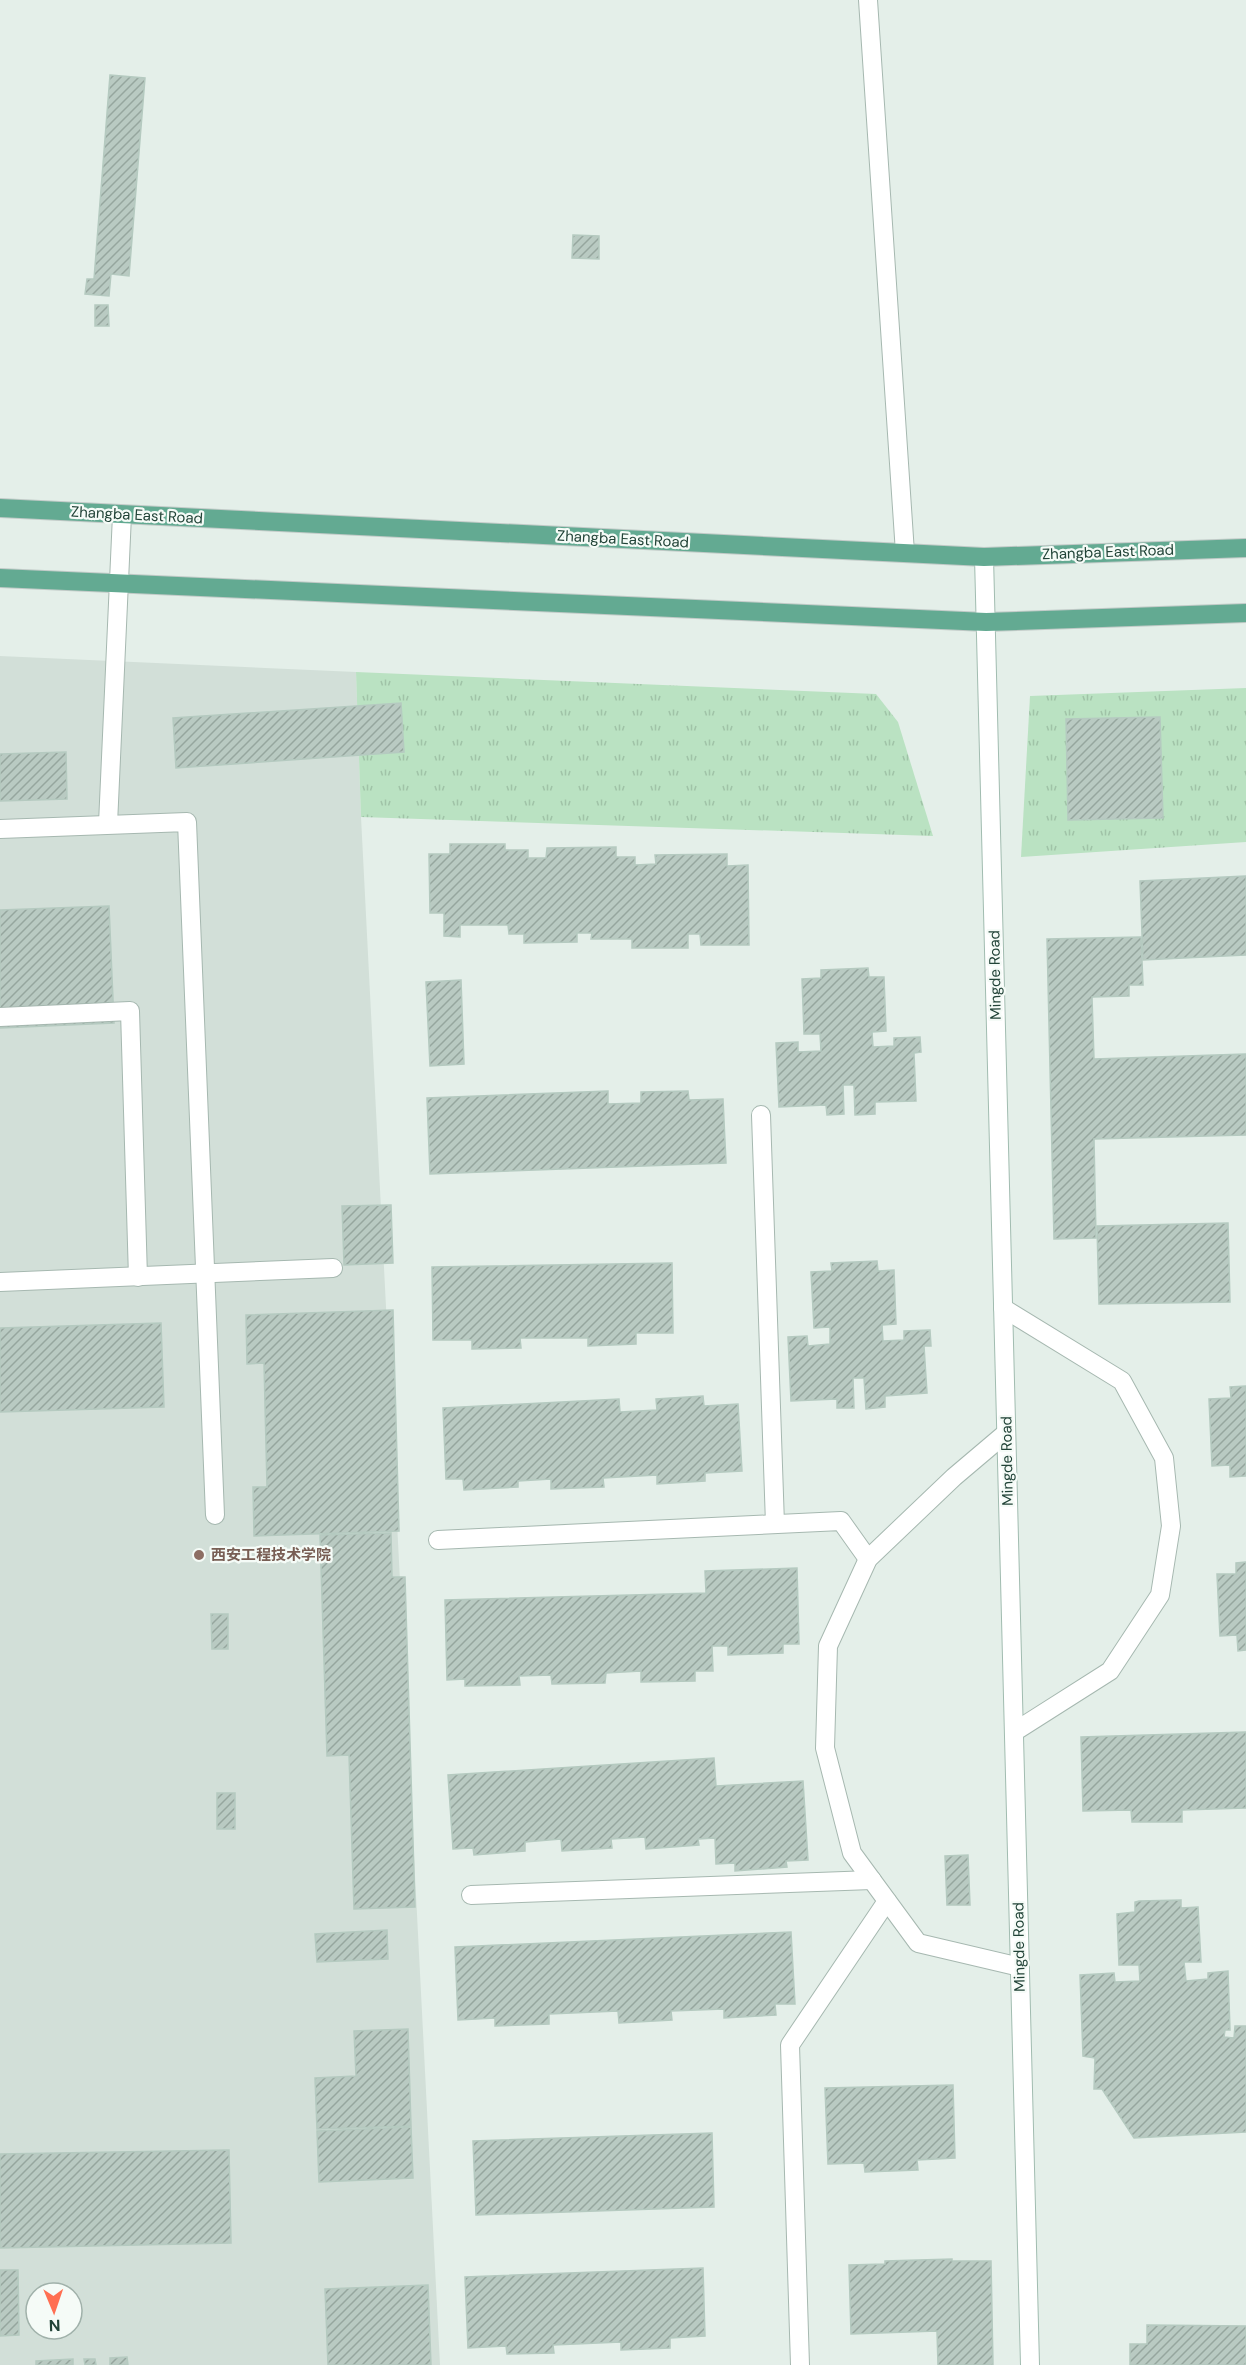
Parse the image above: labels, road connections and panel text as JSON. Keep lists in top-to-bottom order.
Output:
{
  "streets": {
    "main road": ["Zhangba East Road"],
    "street": ["Mingde Road"]
  },
  "crossings": [
    ["Zhangba East Road", "Mingde Road"]
  ],
  "places": ["西安工程技术学院"],
  "north": "bottom"
}
